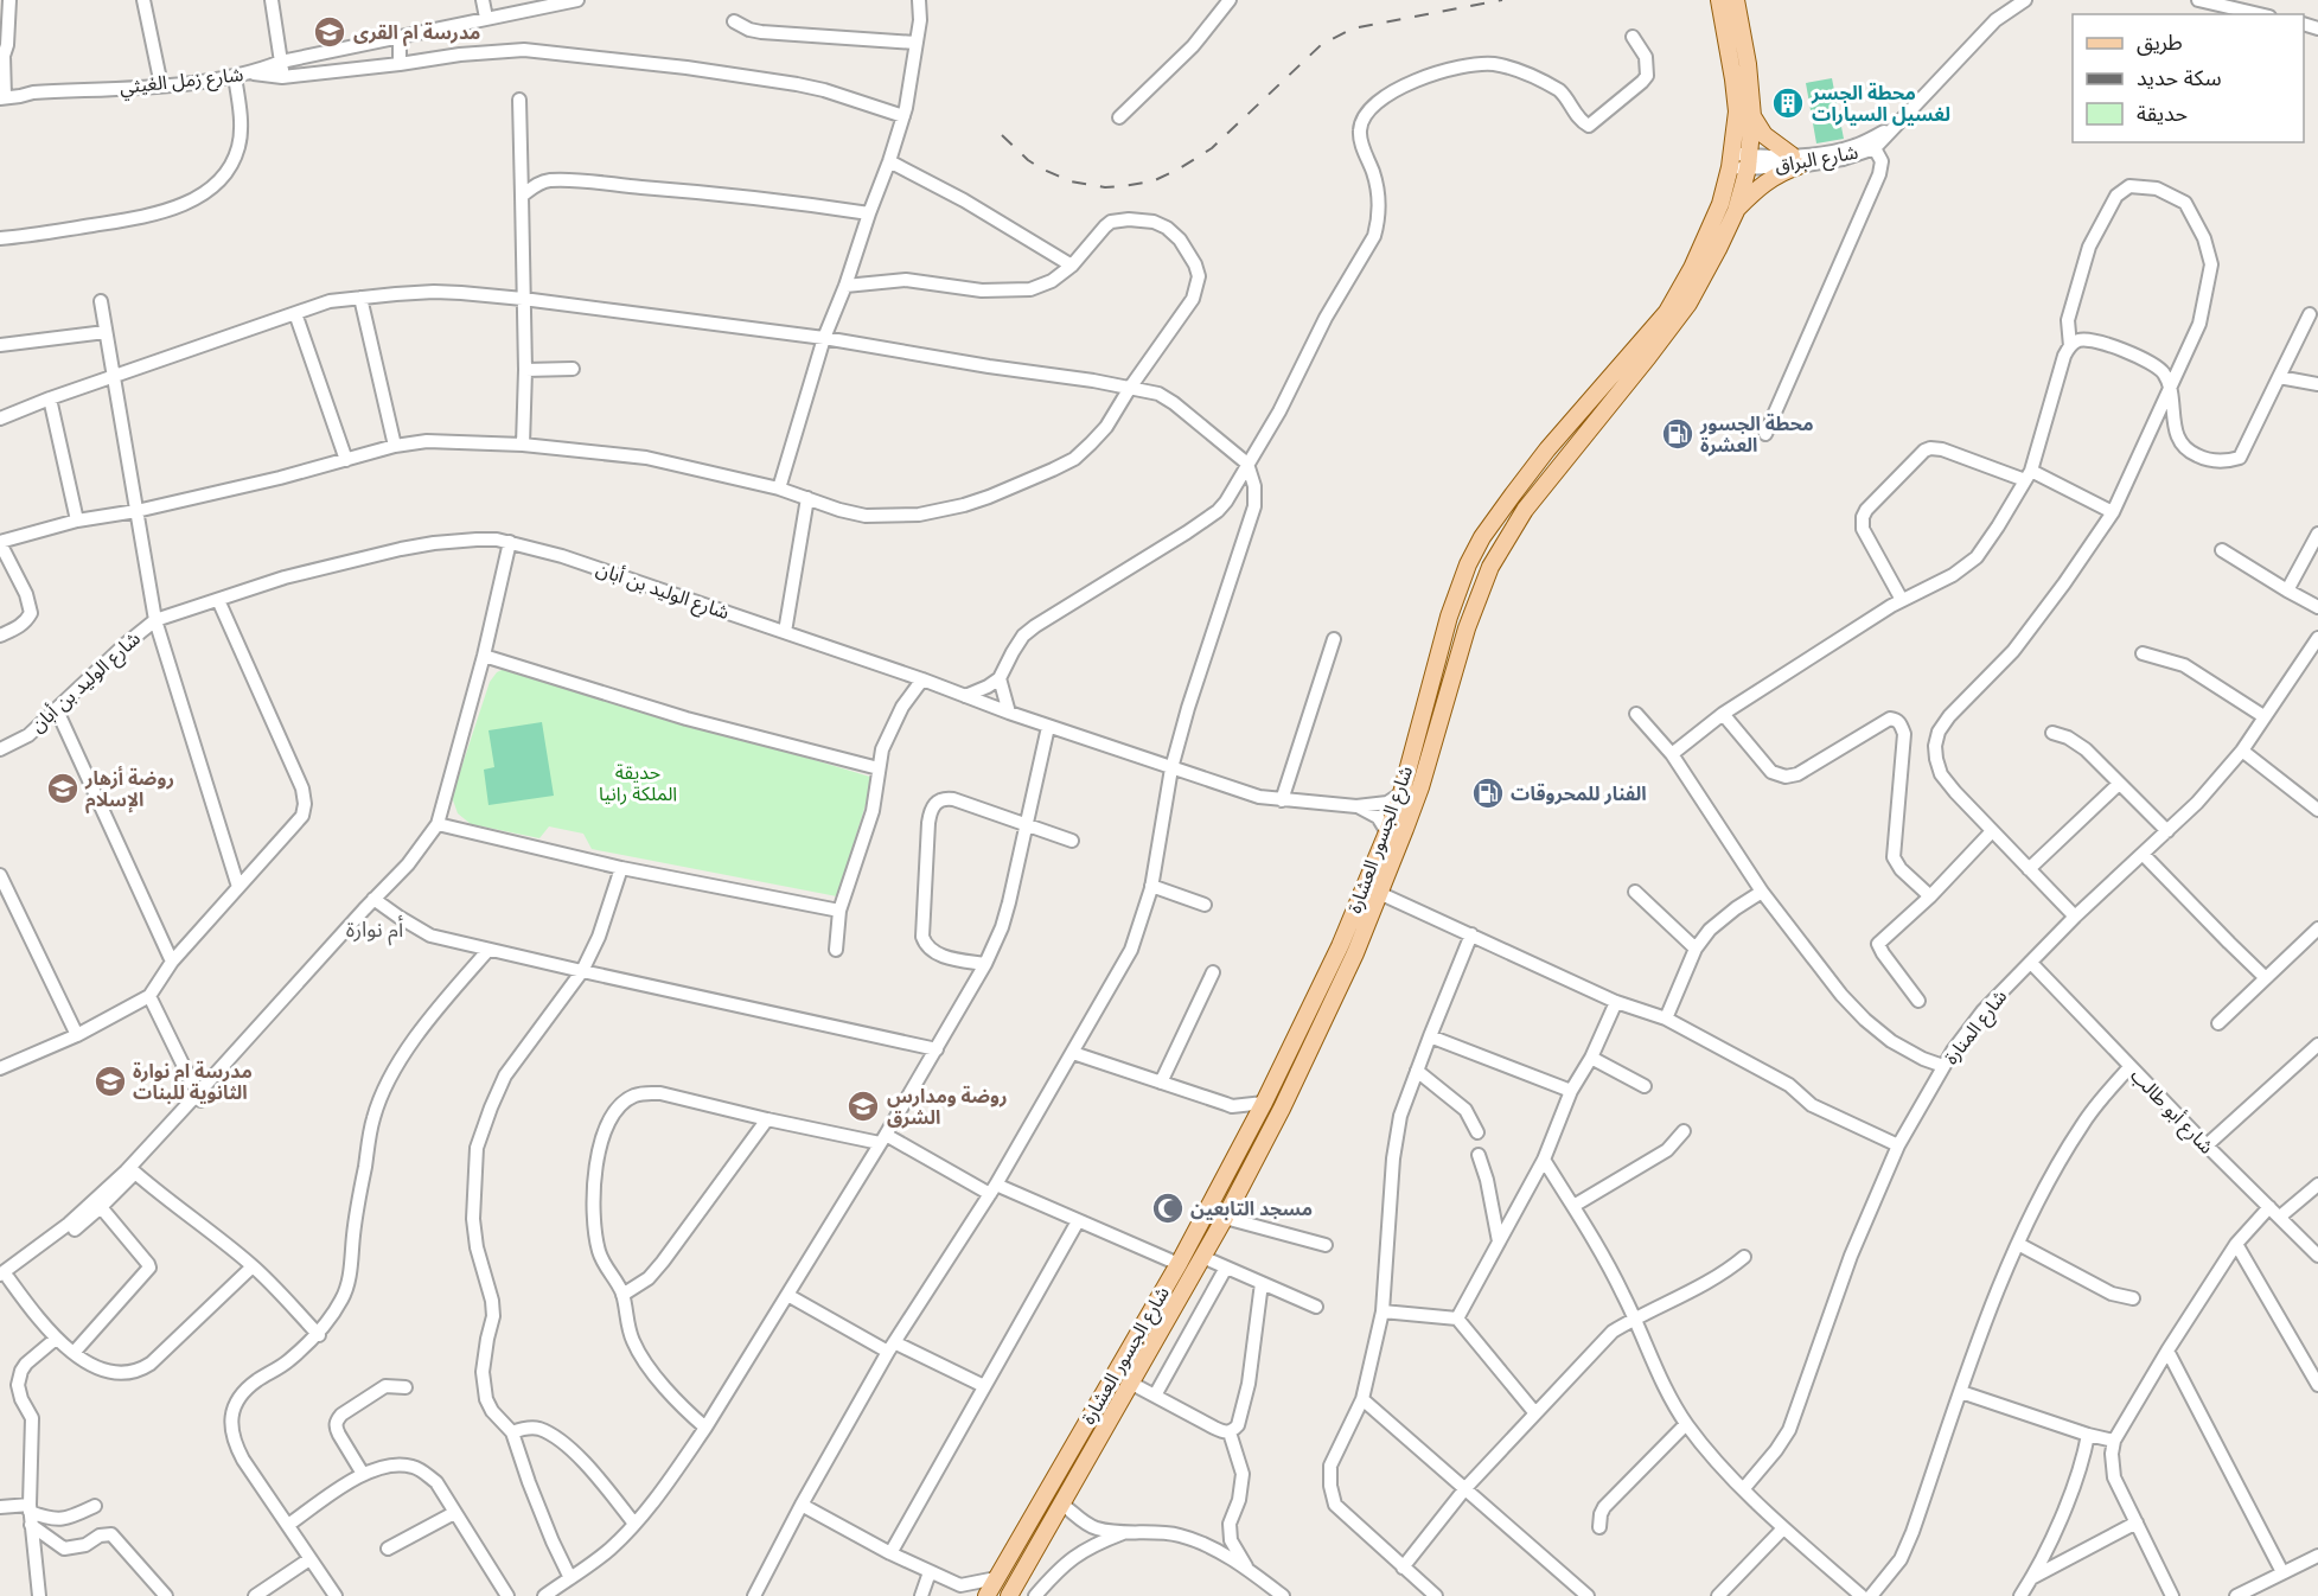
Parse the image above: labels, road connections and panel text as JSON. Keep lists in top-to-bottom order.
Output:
{
  "streets": {
    "main road": ["شارع الجسور العشارة"],
    "street": [
      "شارع زمل الغيثي",
      "شارع البراق",
      "شارع الوليد بن أبان",
      "شارع المنارة",
      "شارع أبو طالب"
    ]
  },
  "crossings": [
    ["شارع البراق", "شارع الجسور العشارة"],
    ["شارع الوليد بن أبان", "شارع الجسور العشارة"],
    ["شارع المنارة", "شارع أبو طالب"]
  ],
  "districts": ["أم نوارة"],
  "parks": ["حديقة الملكة رانيا"],
  "places": {
    "school or university": [
      "مدرسة ام القرى",
      "روضة أزهار الإسلام",
      "مدرسة ام نوارة الثانوية للبنات",
      "روضة ومدارس الشرق"
    ],
    "building": ["محطة الجسر لغسيل السيارات"],
    "fuel station": ["محطة الجسور العشرة", "الفنار للمحروقات"],
    "mosque": ["مسجد التابعين"]
  },
  "legend": ["طريق", "سكة حديد", "حديقة"]
}
